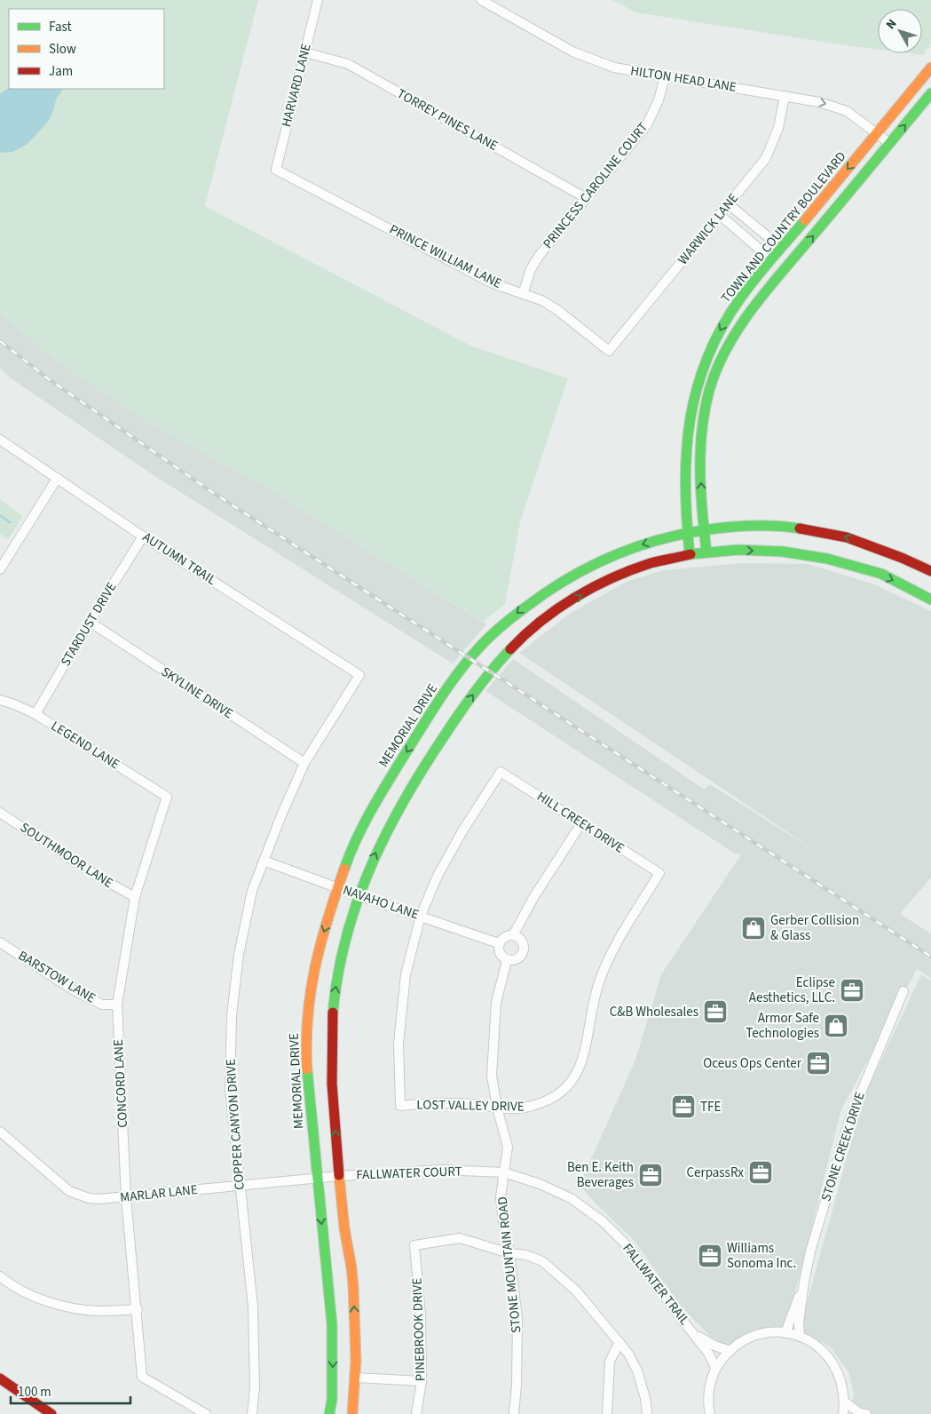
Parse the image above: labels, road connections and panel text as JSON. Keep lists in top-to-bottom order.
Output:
{
  "streets": {
    "main road": ["TOWN AND COUNTRY BOULEVARD", "MEMORIAL DRIVE"],
    "street": [
      "HILTON HEAD LANE",
      "HARVARD LANE",
      "TORREY PINES LANE",
      "PRINCESS CAROLINE COURT",
      "WARWICK LANE",
      "PRINCE WILLIAM LANE",
      "AUTUMN TRAIL",
      "STARDUST DRIVE",
      "SKYLINE DRIVE",
      "LEGEND LANE",
      "HILL CREEK DRIVE",
      "SOUTHMOOR LANE",
      "NAVAHO LANE",
      "BARSTOW LANE",
      "CONCORD LANE",
      "LOST VALLEY DRIVE",
      "COPPER CANYON DRIVE",
      "STONE CREEK DRIVE",
      "FALLWATER COURT",
      "MARLAR LANE",
      "STONE MOUNTAIN ROAD",
      "FALLWATER TRAIL",
      "PINEBROOK DRIVE"
    ]
  },
  "crossings": [
    ["HILTON HEAD LANE", "PRINCESS CAROLINE COURT"],
    ["HILTON HEAD LANE", "TOWN AND COUNTRY BOULEVARD"],
    ["HILTON HEAD LANE", "WARWICK LANE"],
    ["HARVARD LANE", "TORREY PINES LANE"],
    ["HARVARD LANE", "PRINCE WILLIAM LANE"],
    ["TORREY PINES LANE", "PRINCESS CAROLINE COURT"],
    ["PRINCESS CAROLINE COURT", "PRINCE WILLIAM LANE"],
    ["TOWN AND COUNTRY BOULEVARD", "MEMORIAL DRIVE"],
    ["WARWICK LANE", "PRINCE WILLIAM LANE"],
    ["AUTUMN TRAIL", "STARDUST DRIVE"],
    ["AUTUMN TRAIL", "COPPER CANYON DRIVE"],
    ["STARDUST DRIVE", "SKYLINE DRIVE"],
    ["STARDUST DRIVE", "LEGEND LANE"],
    ["SKYLINE DRIVE", "COPPER CANYON DRIVE"],
    ["MEMORIAL DRIVE", "NAVAHO LANE"],
    ["MEMORIAL DRIVE", "MARLAR LANE"],
    ["LEGEND LANE", "CONCORD LANE"],
    ["HILL CREEK DRIVE", "NAVAHO LANE"],
    ["HILL CREEK DRIVE", "LOST VALLEY DRIVE"],
    ["SOUTHMOOR LANE", "CONCORD LANE"],
    ["NAVAHO LANE", "LOST VALLEY DRIVE"],
    ["NAVAHO LANE", "COPPER CANYON DRIVE"],
    ["NAVAHO LANE", "STONE MOUNTAIN ROAD"],
    ["BARSTOW LANE", "CONCORD LANE"],
    ["CONCORD LANE", "MARLAR LANE"],
    ["LOST VALLEY DRIVE", "STONE MOUNTAIN ROAD"],
    ["COPPER CANYON DRIVE", "MARLAR LANE"],
    ["FALLWATER COURT", "MARLAR LANE"],
    ["FALLWATER COURT", "STONE MOUNTAIN ROAD"],
    ["FALLWATER COURT", "FALLWATER TRAIL"],
    ["STONE MOUNTAIN ROAD", "FALLWATER TRAIL"],
    ["STONE MOUNTAIN ROAD", "PINEBROOK DRIVE"]
  ],
  "places": {
    "shop": ["Gerber Collision & Glass", "Armor Safe Technologies"],
    "office": [
      "Eclipse Aesthetics, LLC.",
      "C&B Wholesales",
      "Oceus Ops Center",
      "TFE",
      "CerpassRx",
      "Ben E. Keith Beverages",
      "Williams Sonoma Inc."
    ]
  },
  "legend": ["Fast", "Slow", "Jam"],
  "scale_bar": "100 m",
  "north": "top left"
}
